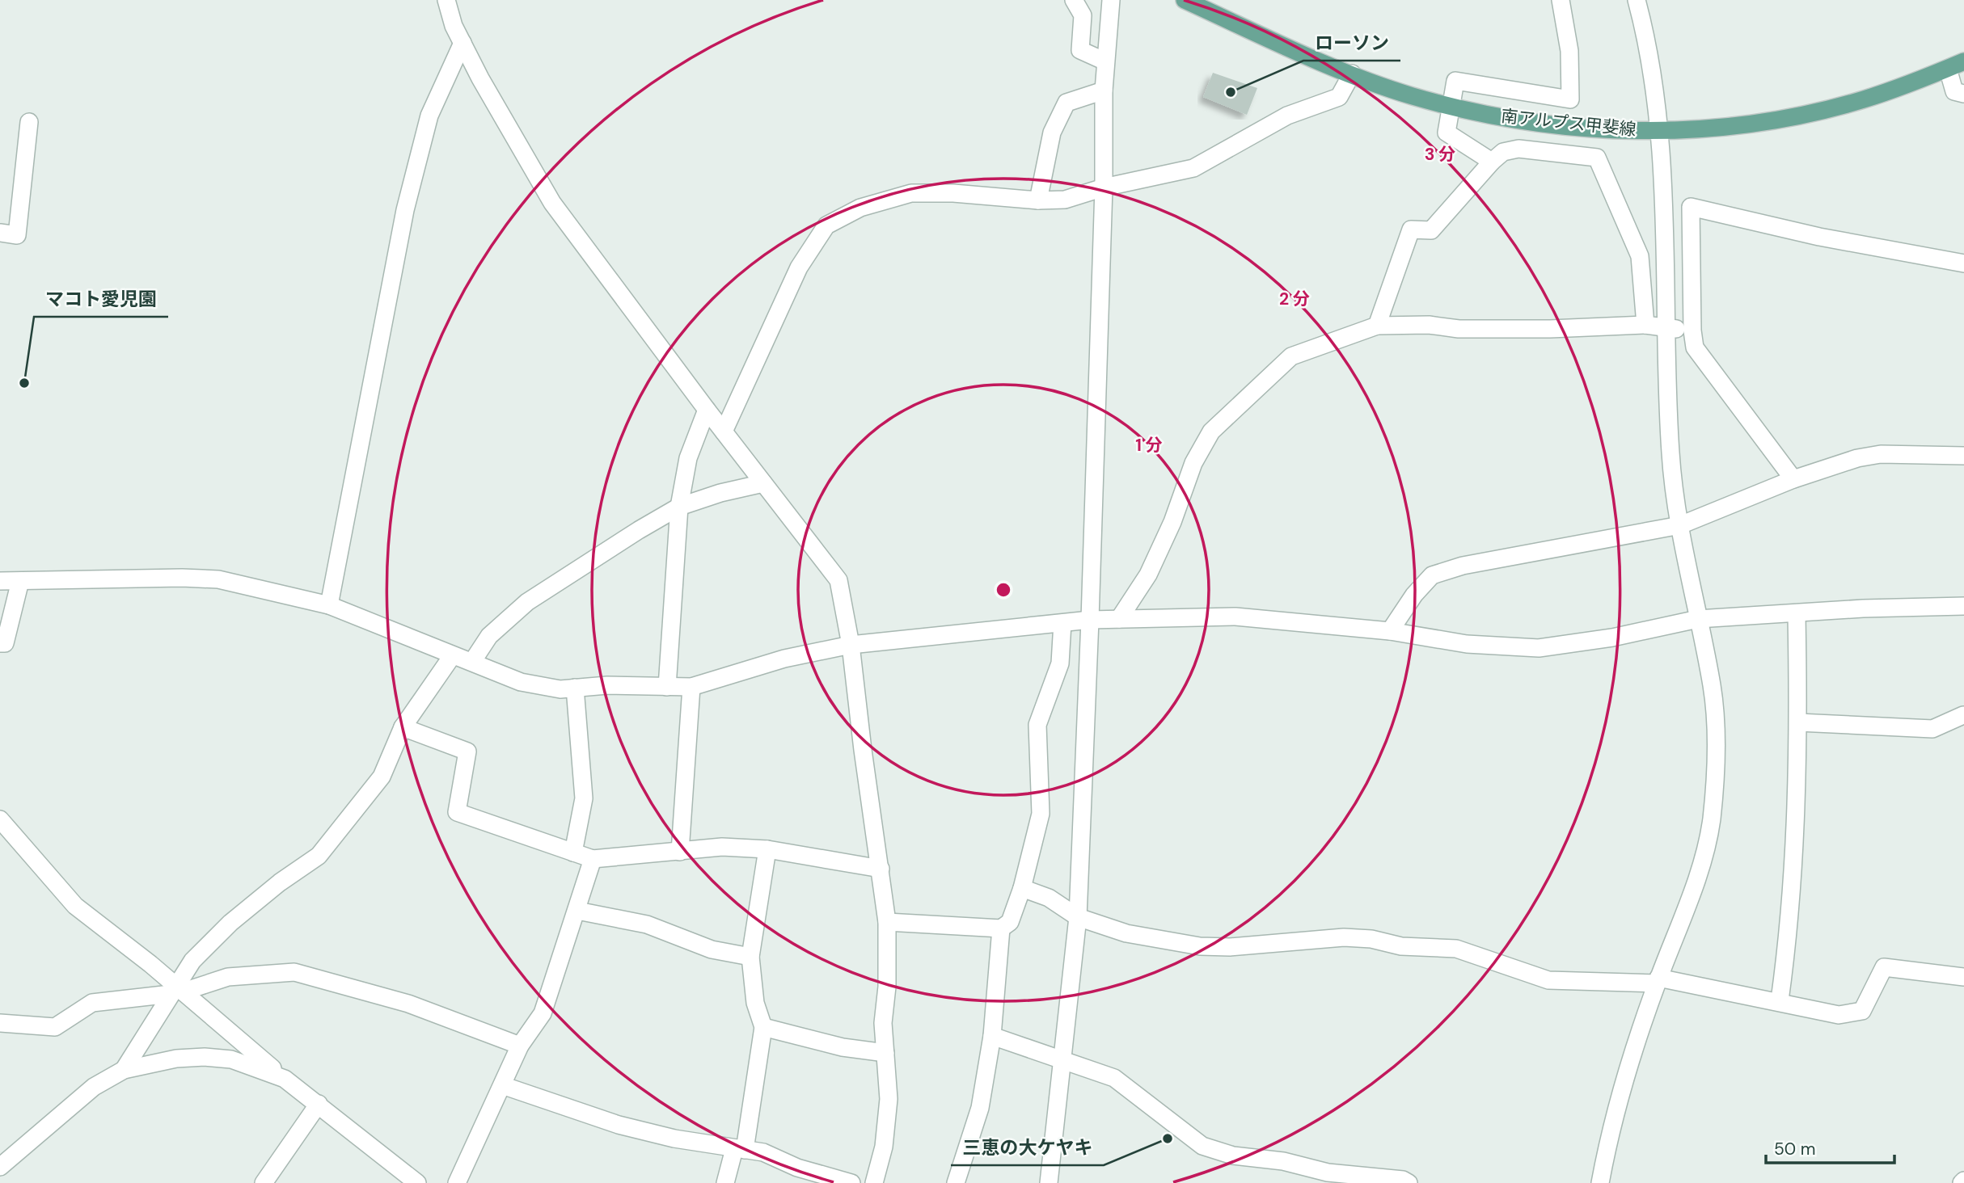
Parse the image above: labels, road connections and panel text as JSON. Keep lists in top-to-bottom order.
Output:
{
  "streets": {
    "main road": ["南アルプス甲斐線"]
  },
  "places": ["ローソン", "マコト愛児園", "三恵の大ケヤキ"],
  "scale_bar": "50 m",
  "rings": ["3 分", "2 分", "1 分"]
}
